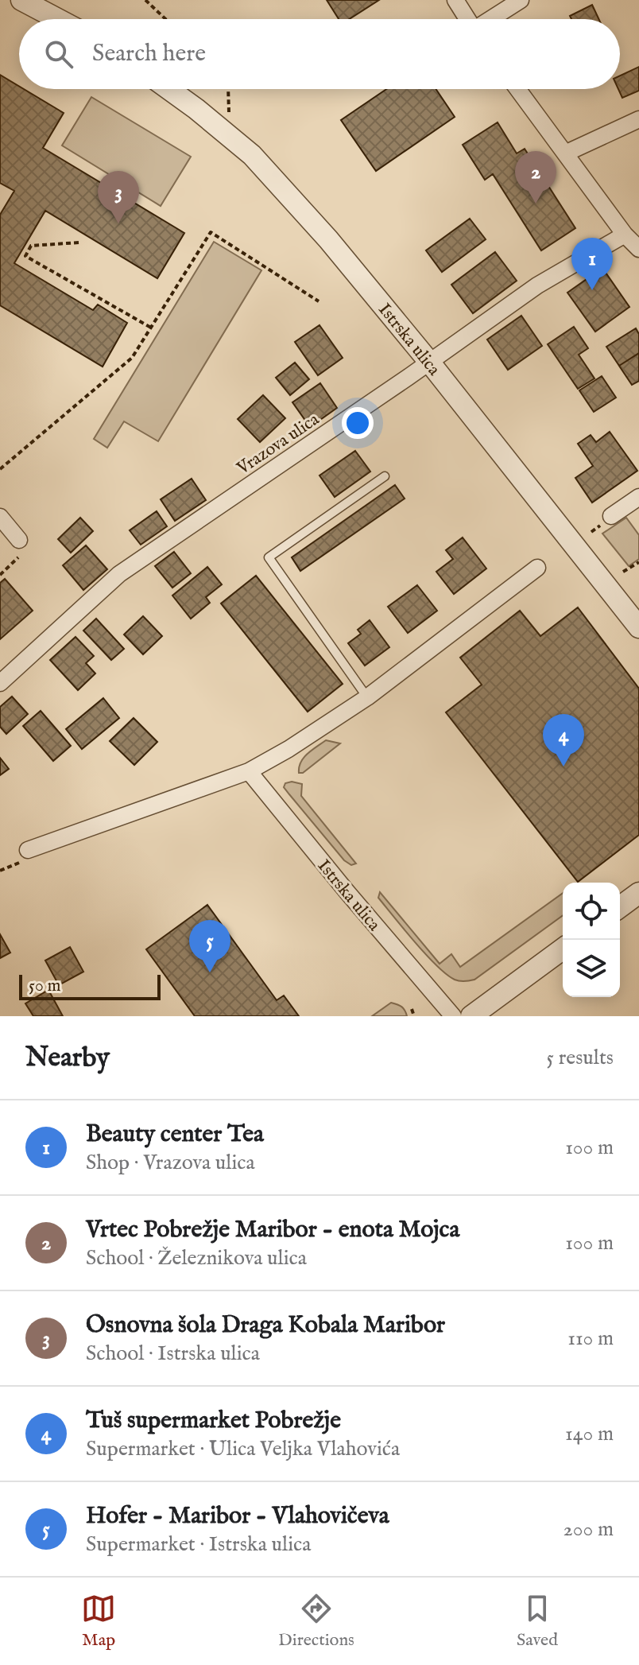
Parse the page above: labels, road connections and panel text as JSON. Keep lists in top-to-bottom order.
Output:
{
  "streets": {
    "street": ["Istrska ulica", "Vrazova ulica"]
  },
  "crossings": [
    ["Istrska ulica", "Vrazova ulica"]
  ],
  "scale_bar": "50 m",
  "page": {
    "search": "Search here",
    "pins": [
      "2",
      "3",
      "1",
      "4",
      "5"
    ],
    "scale": "50 m",
    "heading": ["Nearby", "5 results"],
    "list": [
      {
        "mark": "1",
        "name": "Beauty center Tea",
        "note": "Shop · Vrazova ulica",
        "value": "100 m"
      },
      {
        "mark": "2",
        "name": "Vrtec Pobrežje Maribor - enota Mojca",
        "note": "School · Železnikova ulica",
        "value": "100 m"
      },
      {
        "mark": "3",
        "name": "Osnovna šola Draga Kobala Maribor",
        "note": "School · Istrska ulica",
        "value": "110 m"
      },
      {
        "mark": "4",
        "name": "Tuš supermarket Pobrežje",
        "note": "Supermarket · Ulica Veljka Vlahovića",
        "value": "140 m"
      },
      {
        "mark": "5",
        "name": "Hofer - Maribor - Vlahovičeva",
        "note": "Supermarket · Istrska ulica",
        "value": "200 m"
      }
    ],
    "nav": ["Map", "Directions", "Saved"]
  }
}
